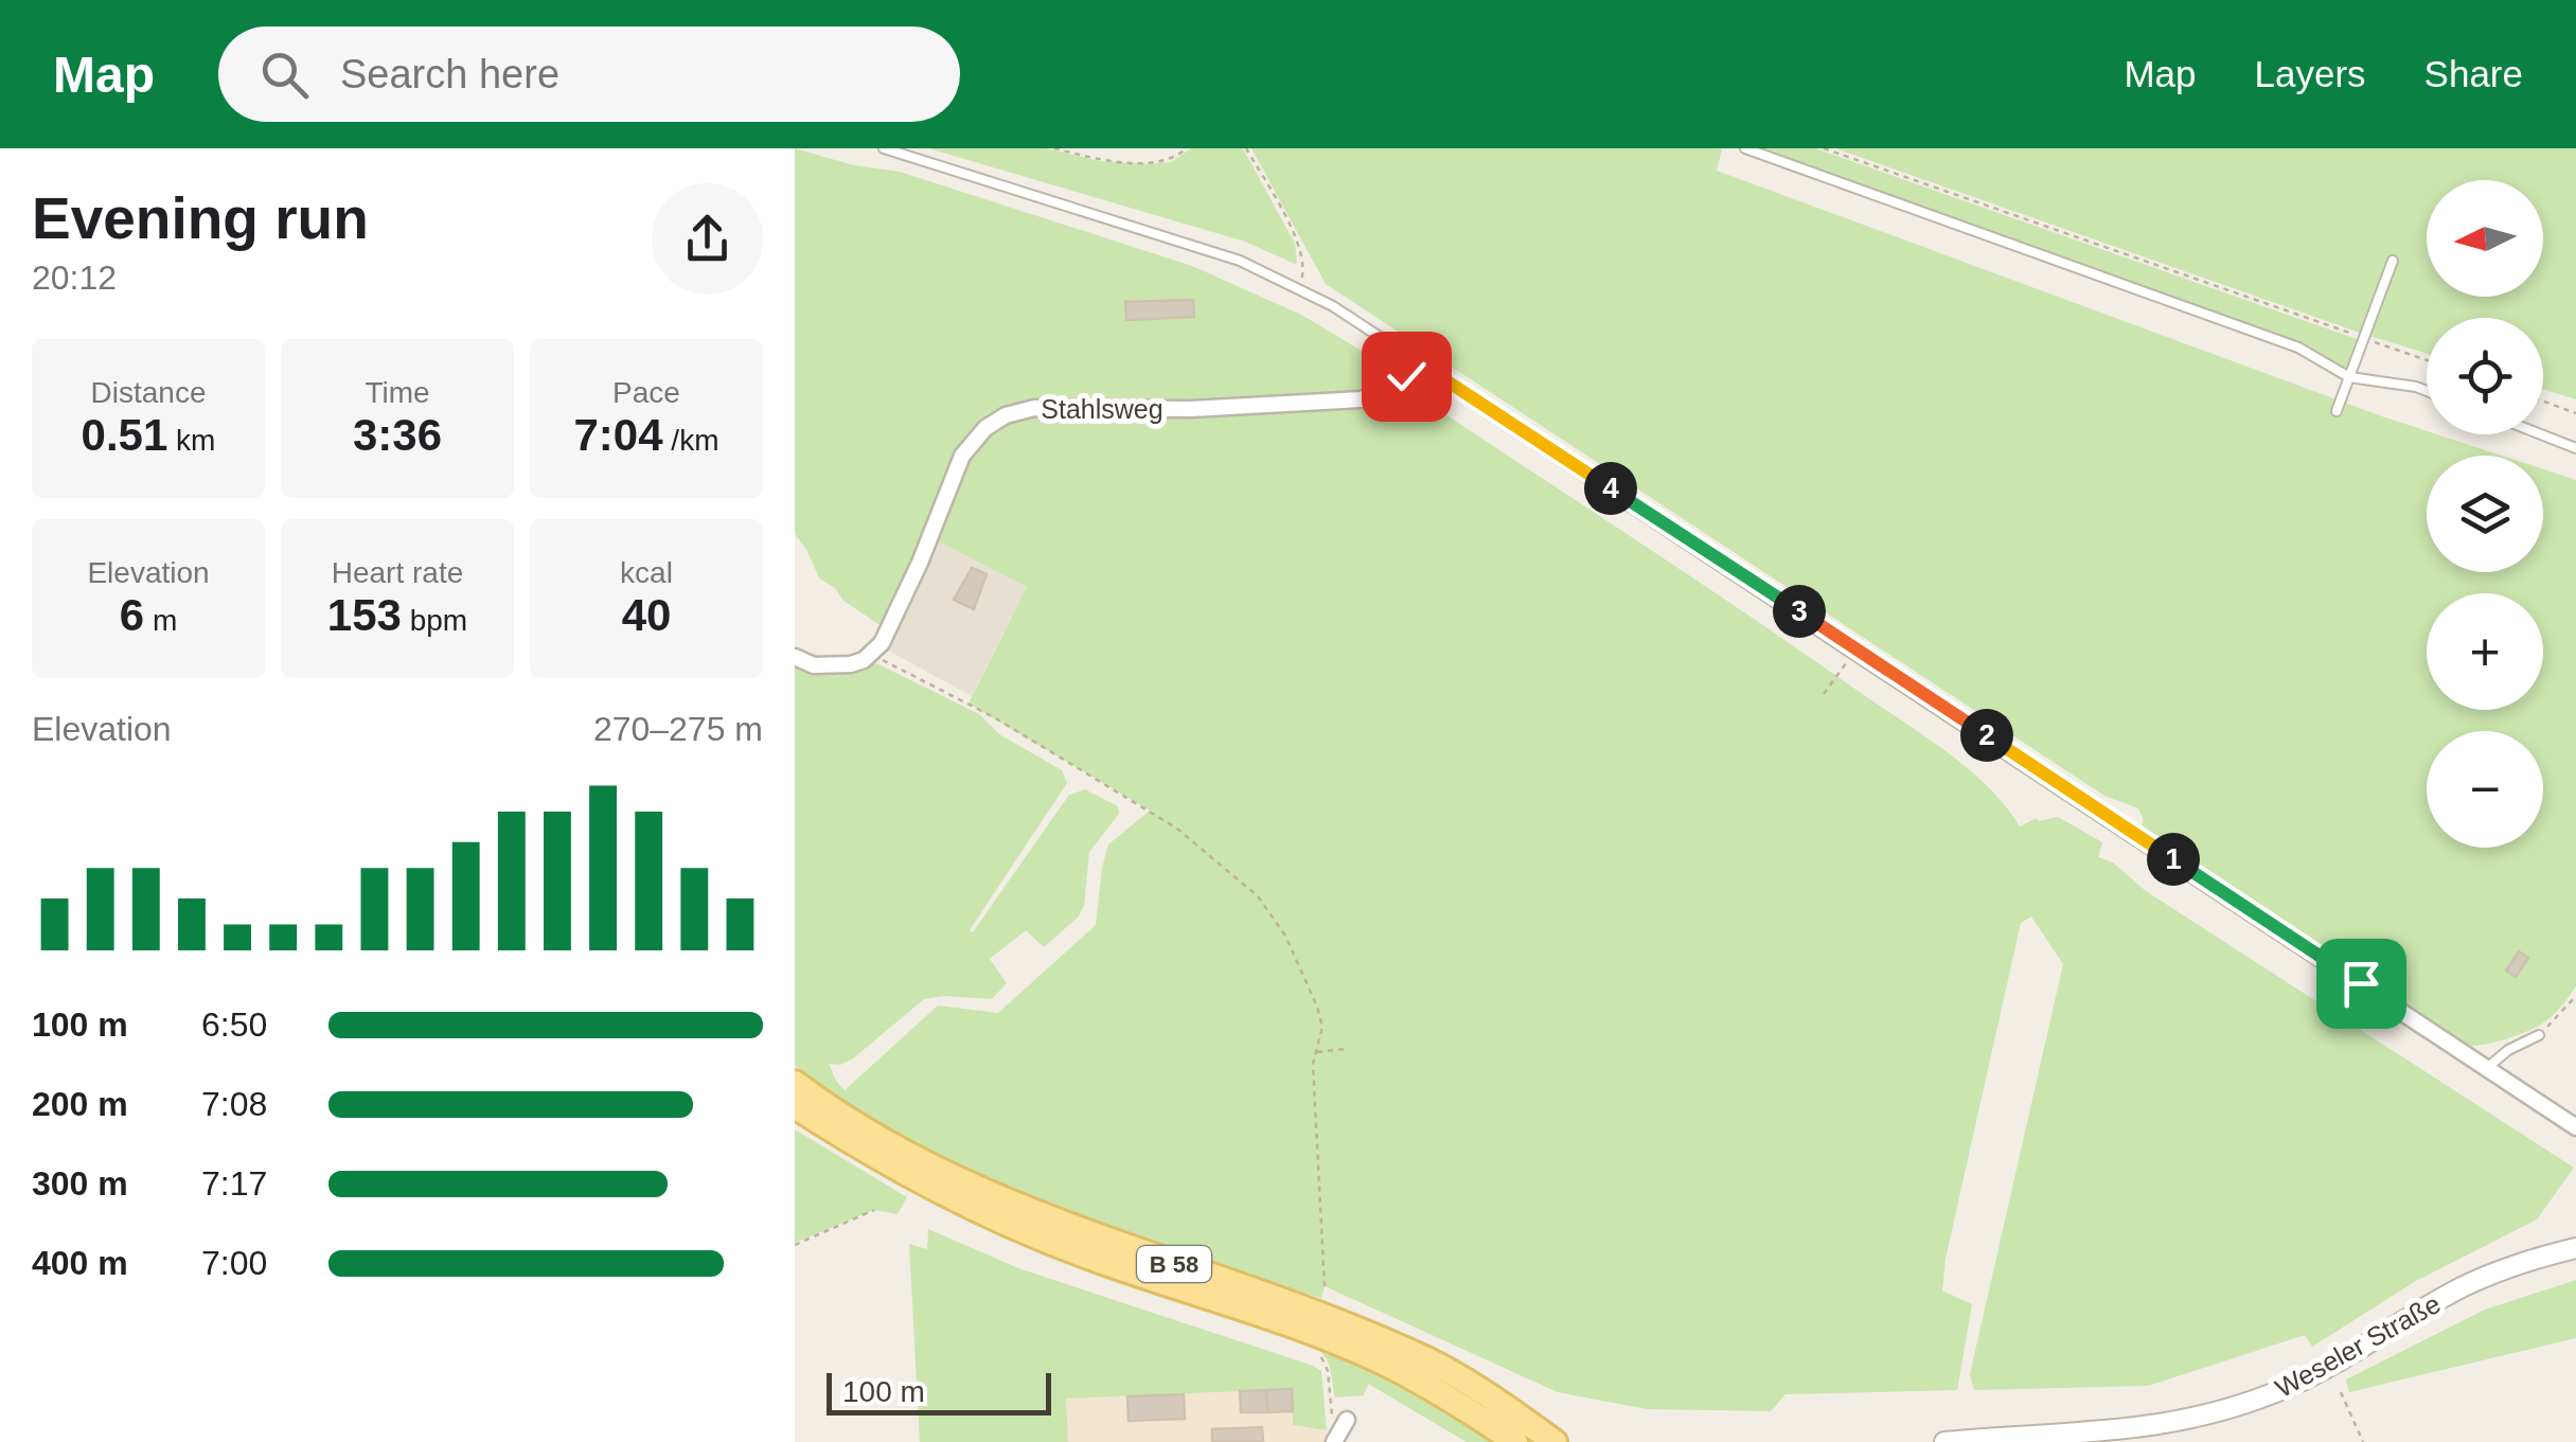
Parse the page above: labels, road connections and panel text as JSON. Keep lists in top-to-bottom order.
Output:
{
  "streets": {
    "main road": ["B 58"],
    "street": ["Stahlsweg", "Weseler Straße"]
  },
  "scale_bar": "100 m",
  "north": "left",
  "page": {
    "header": "Map",
    "search": "Search here",
    "nav": ["Map", "Layers", "Share"],
    "heading": ["Evening run", "20:12"],
    "map_buttons": ["+", "−"],
    "stats": [
      ["Distance", "0.51 km"],
      ["Time", "3:36"],
      ["Pace", "7:04 /km"],
      ["Elevation", "6 m"],
      ["Heart rate", "153 bpm"],
      ["kcal", "40"]
    ],
    "pins": [
      "4",
      "3",
      "2",
      "1"
    ],
    "chart": ["Elevation", "270–275 m"],
    "list": [
      {
        "name": "100 m",
        "note": "6:50"
      },
      {
        "name": "200 m",
        "note": "7:08"
      },
      {
        "name": "300 m",
        "note": "7:17"
      },
      {
        "name": "400 m",
        "note": "7:00"
      }
    ],
    "scale": "100 m"
  }
}
